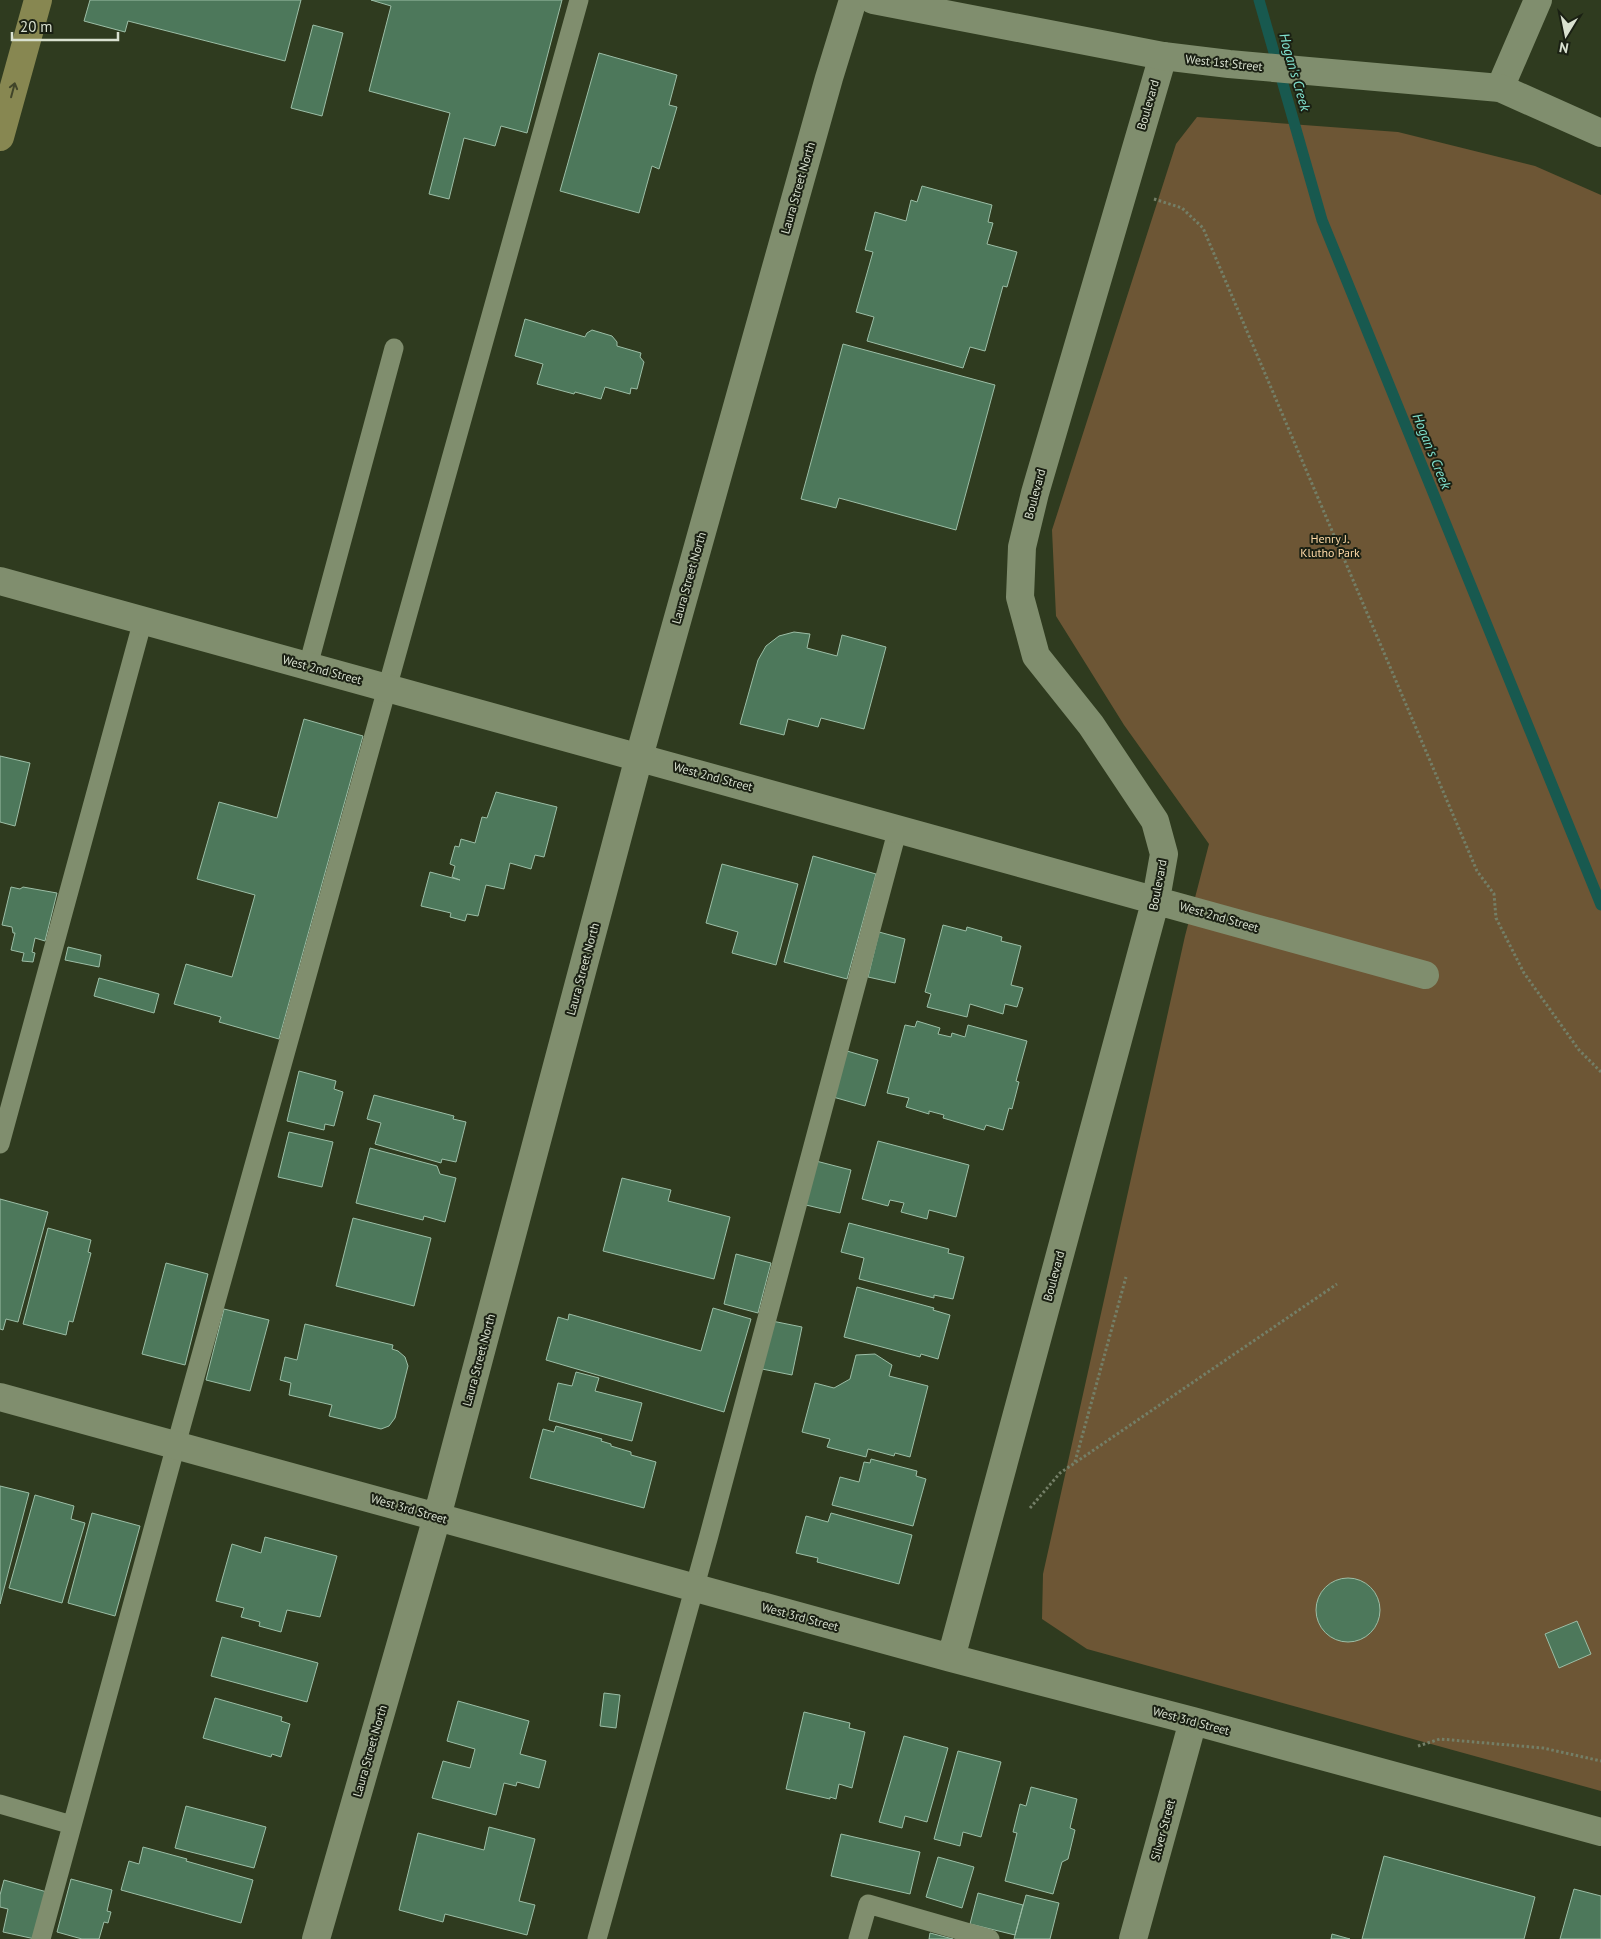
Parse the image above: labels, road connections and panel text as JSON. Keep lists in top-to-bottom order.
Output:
{
  "streets": {
    "street": [
      "West 1st Street",
      "Boulevard",
      "Laura Street North",
      "West 2nd Street",
      "West 3rd Street",
      "Silver Street"
    ]
  },
  "crossings": [
    ["West 1st Street", "Boulevard"],
    ["Boulevard", "West 2nd Street"],
    ["Boulevard", "West 3rd Street"],
    ["Laura Street North", "West 2nd Street"],
    ["Laura Street North", "West 3rd Street"],
    ["West 3rd Street", "Silver Street"]
  ],
  "water": ["Hogan's Creek"],
  "parks": ["Henry J. Klutho Park"],
  "scale_bar": "20 m",
  "north": "bottom"
}
